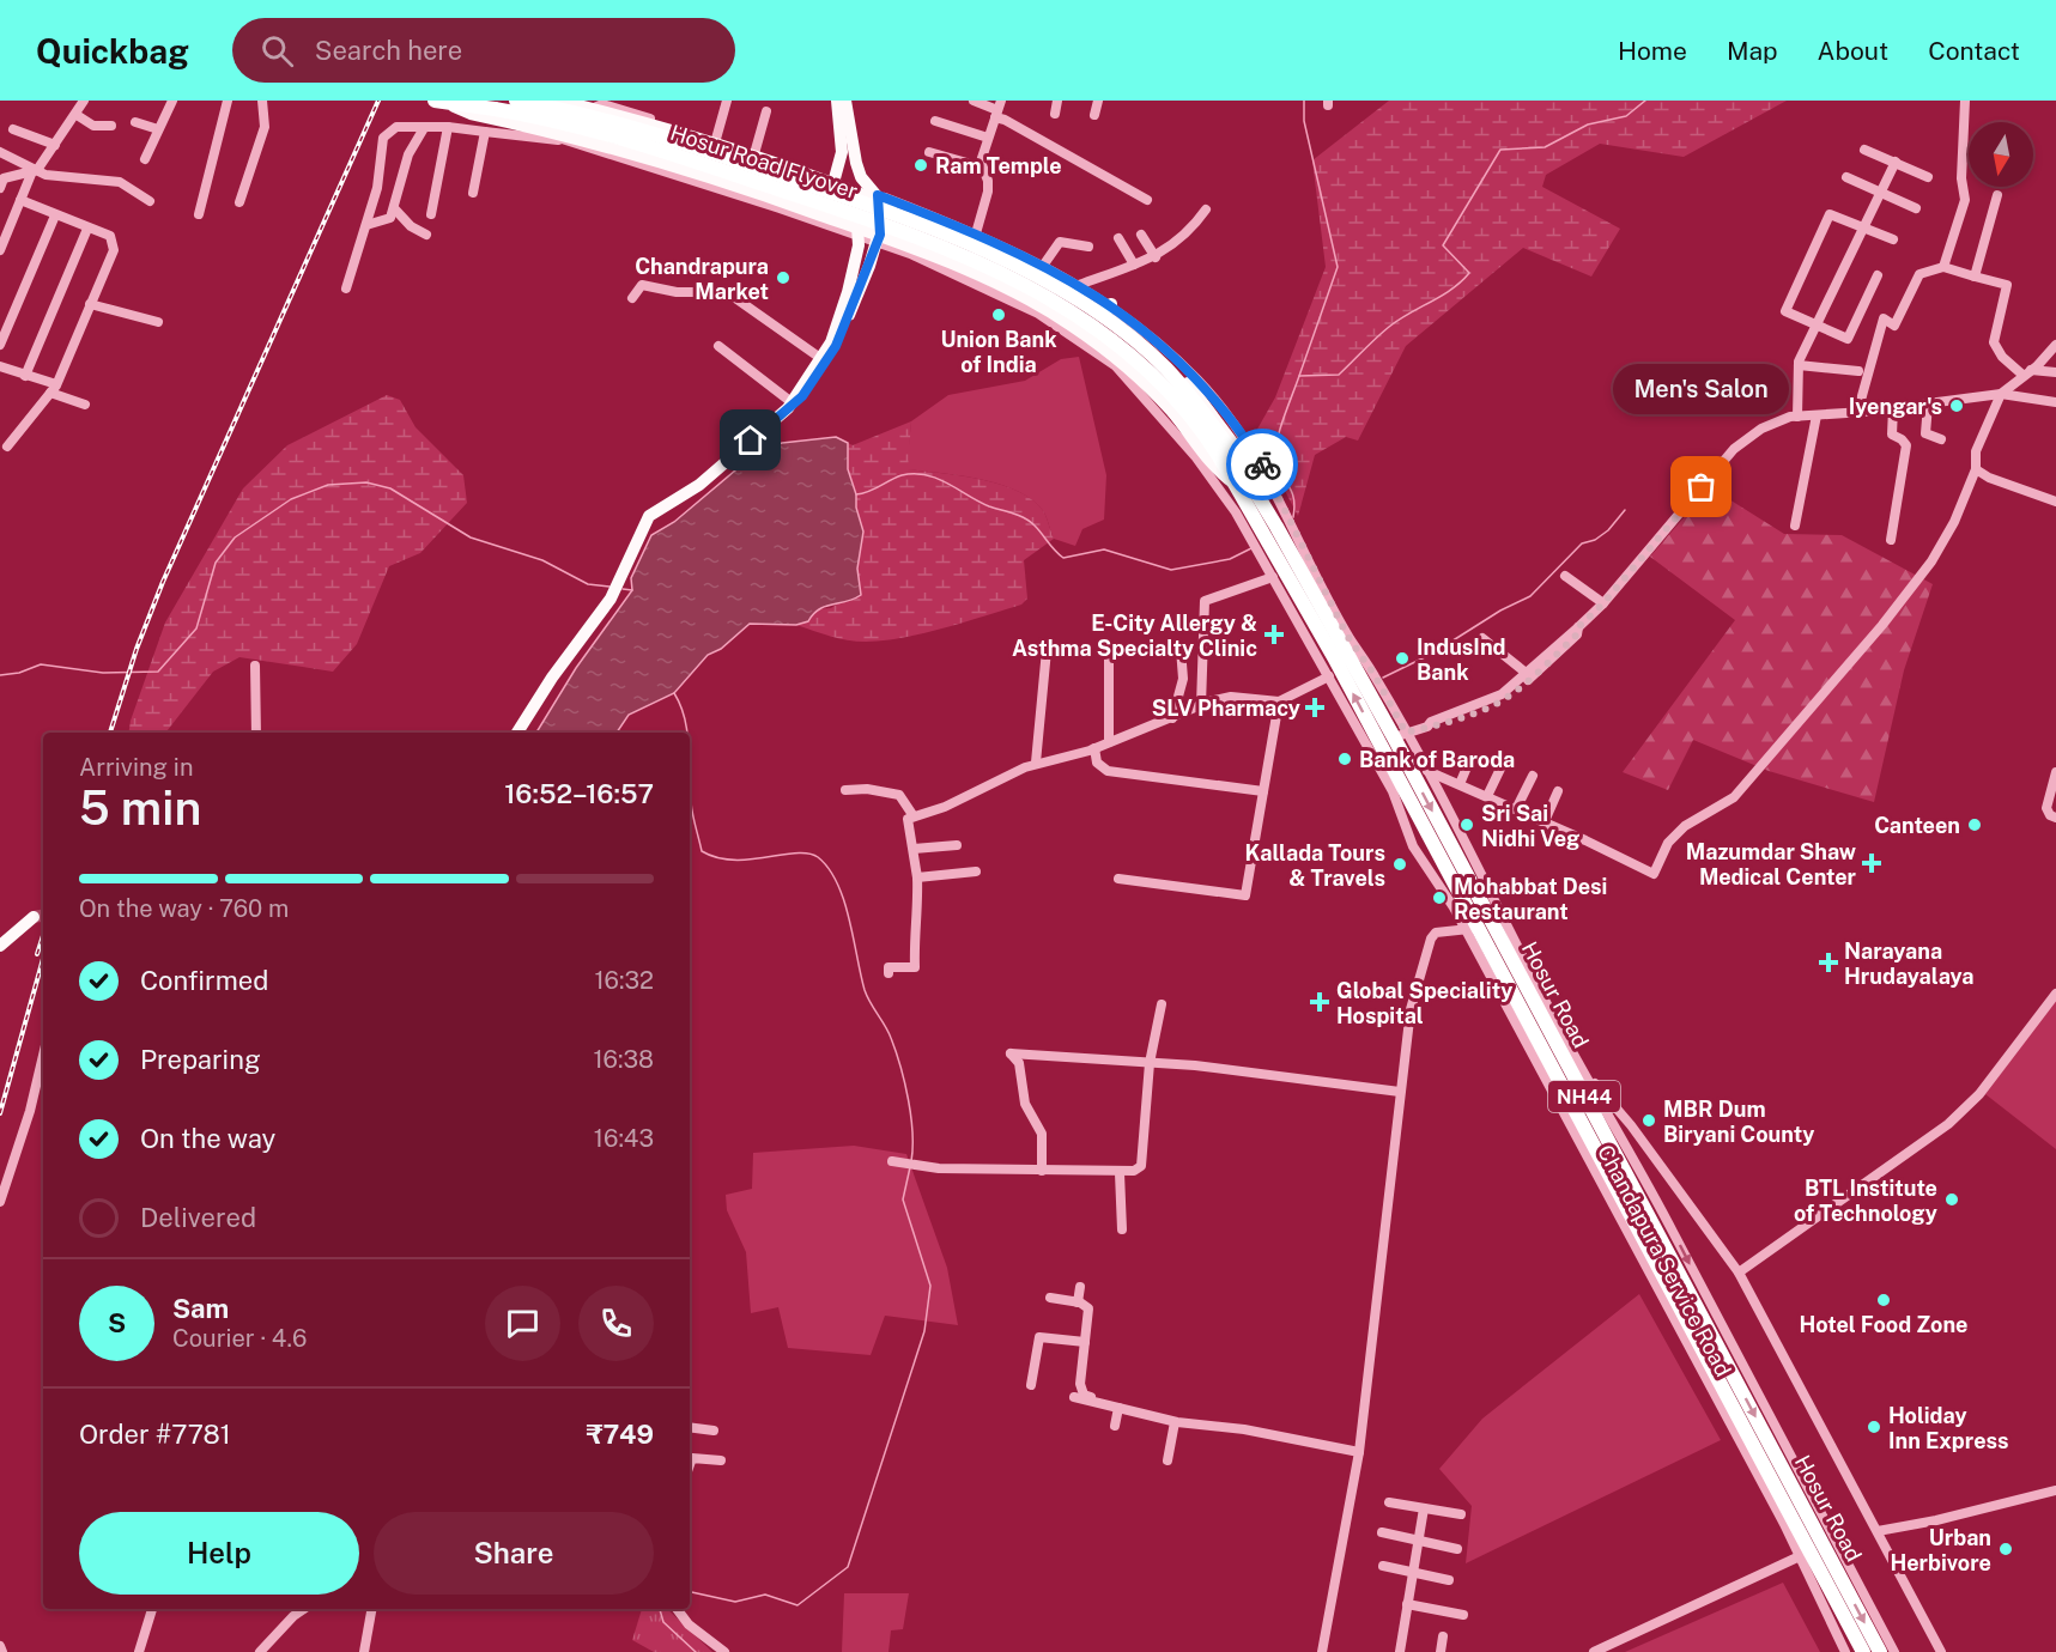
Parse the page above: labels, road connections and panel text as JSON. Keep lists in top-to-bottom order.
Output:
{
  "streets": {
    "highway": ["Hosur Road Flyover", "Hosur Road", "NH44"],
    "street": ["Chandapura Service Road"]
  },
  "crossings": [
    ["Hosur Road Flyover", "Hosur Road"],
    ["Hosur Road", "Chandapura Service Road"]
  ],
  "places": {
    "other": [
      "Ram Temple",
      "Chandrapura Market",
      "Union Bank of India",
      "Iyengar's",
      "Men's Salon",
      "IndusInd Bank",
      "Bank of Baroda",
      "Sri Sai Nidhi Veg",
      "Canteen",
      "Kallada Tours & Travels",
      "Mohabbat Desi Restaurant",
      "MBR Dum Biryani County",
      "BTL Institute of Technology",
      "Hotel Food Zone",
      "Holiday Inn Express",
      "Urban Herbivore"
    ],
    "health": [
      "E-City Allergy & Asthma Specialty Clinic",
      "SLV Pharmacy",
      "Mazumdar Shaw Medical Center",
      "Narayana Hrudayalaya",
      "Global Speciality Hospital"
    ]
  },
  "north": "bottom",
  "page": {
    "header": "Quickbag",
    "search": "Search here",
    "nav": [
      "Home",
      "Map",
      "About",
      "Contact"
    ],
    "bubble": "Men's Salon",
    "heading": ["5 min", "Arriving in", "16:52–16:57"],
    "panel": [
      "Sam",
      "Courier · 4.6",
      "Order #7781",
      "₹749"
    ],
    "bar": "On the way · 760 m",
    "list": [
      ["Confirmed", "16:32"],
      ["Preparing", "16:38"],
      ["On the way", "16:43"],
      "Delivered"
    ],
    "round": "S",
    "buttons": ["Help", "Share"]
  }
}
